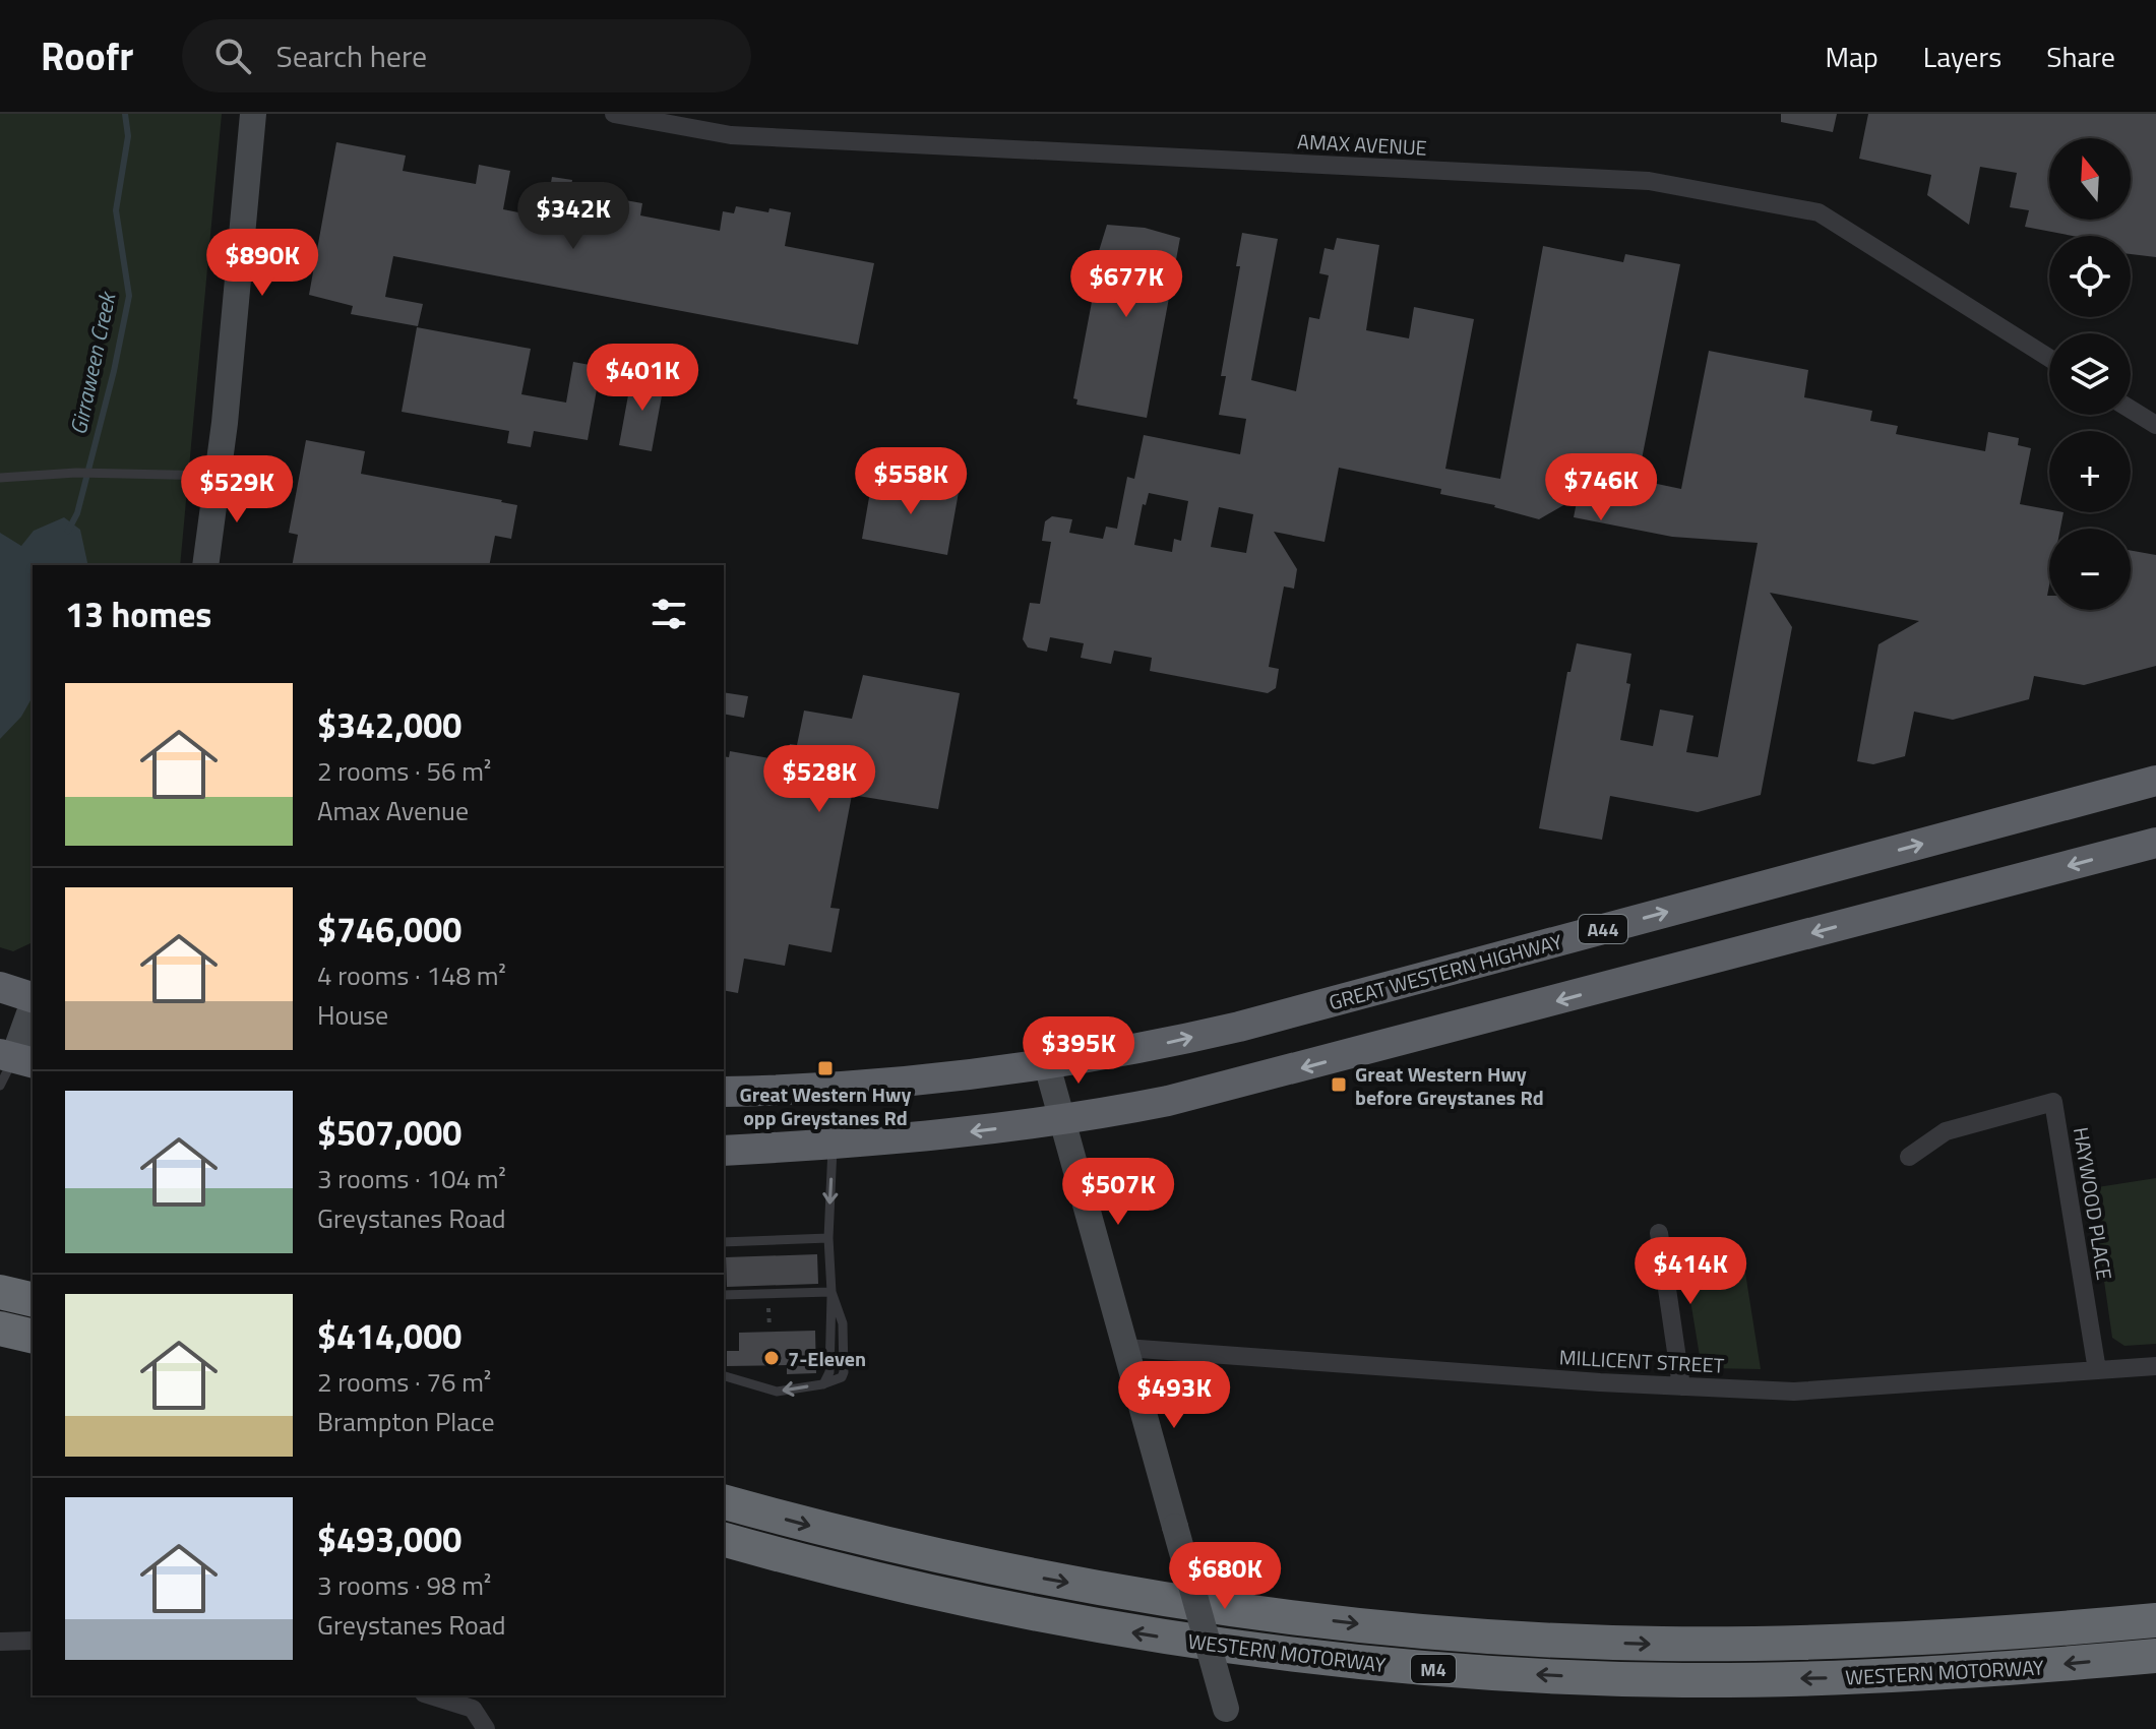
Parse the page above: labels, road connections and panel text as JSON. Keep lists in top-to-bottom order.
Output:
{
  "streets": {
    "highway": [
      "A44",
      "GREAT WESTERN HIGHWAY",
      "WESTERN MOTORWAY",
      "M4"
    ],
    "street": ["AMAX AVENUE", "HAYWOOD PLACE", "MILLICENT STREET"]
  },
  "crossings": [
    ["HAYWOOD PLACE", "MILLICENT STREET"]
  ],
  "water": ["Girraween Creek"],
  "places": {
    "transit": ["Great Western Hwy opp Greystanes Rd", "Great Western Hwy before Greystanes Rd"],
    "other": ["7-Eleven"]
  },
  "north": "top",
  "page": {
    "header": "Roofr",
    "search": "Search here",
    "nav": ["Map", "Layers", "Share"],
    "map_buttons": ["+", "−"],
    "price": [
      "$342K",
      "$890K",
      "$677K",
      "$401K",
      "$558K",
      "$746K",
      "$529K",
      "$528K",
      "$395K",
      "$507K",
      "$414K",
      "$493K",
      "$680K"
    ],
    "heading": "13 homes",
    "list": [
      {
        "name": "$342,000",
        "note": "2 rooms · 56 m² · Amax Avenue"
      },
      {
        "name": "$746,000",
        "note": "4 rooms · 148 m² · House"
      },
      {
        "name": "$507,000",
        "note": "3 rooms · 104 m² · Greystanes Road"
      },
      {
        "name": "$414,000",
        "note": "2 rooms · 76 m² · Brampton Place"
      },
      {
        "name": "$493,000",
        "note": "3 rooms · 98 m² · Greystanes Road"
      }
    ]
  }
}
